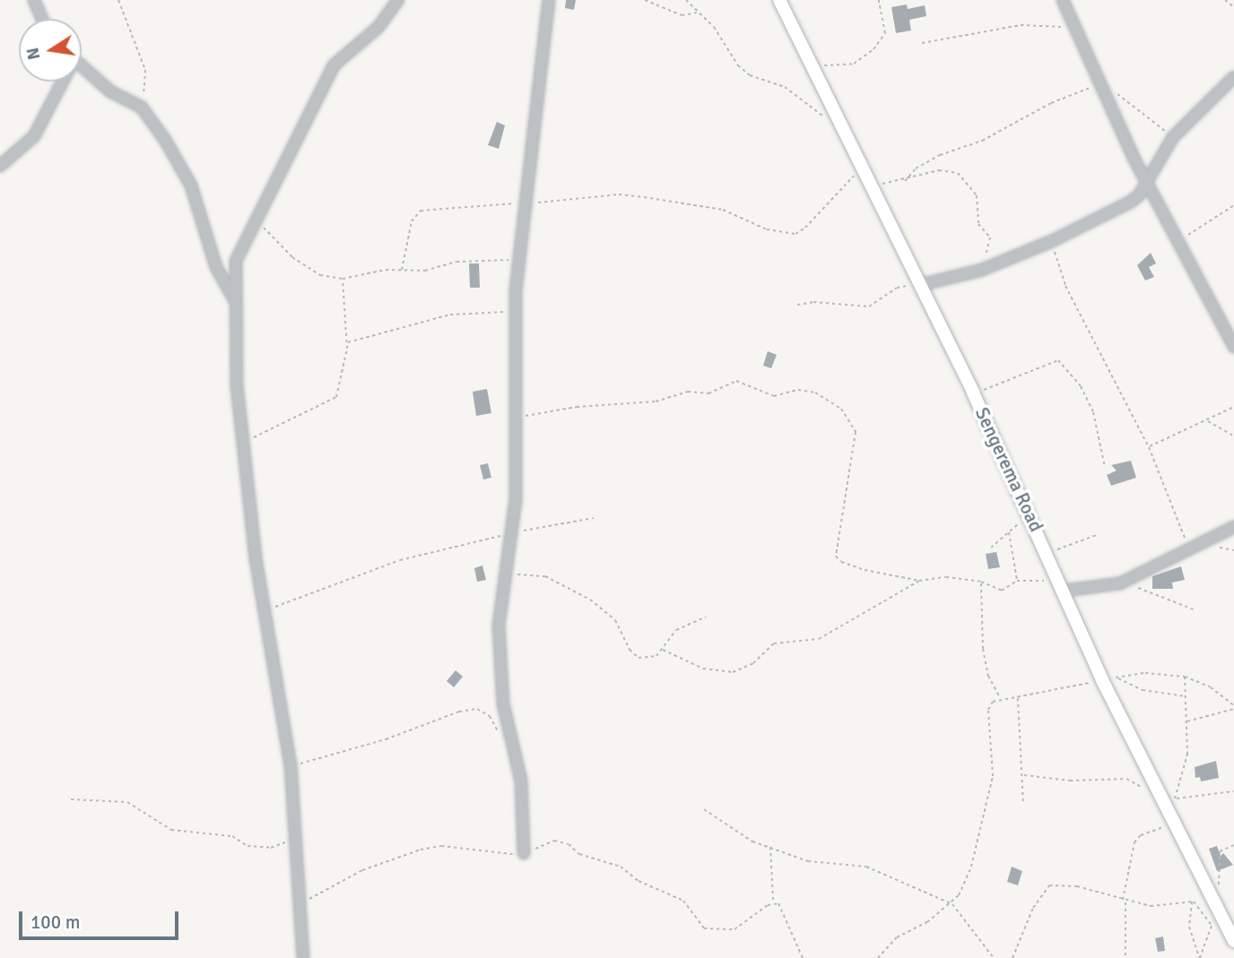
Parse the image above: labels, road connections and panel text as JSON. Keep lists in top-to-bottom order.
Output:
{
  "streets": {
    "main road": ["Sengerema Road"]
  },
  "scale_bar": "100 m",
  "north": "left"
}
